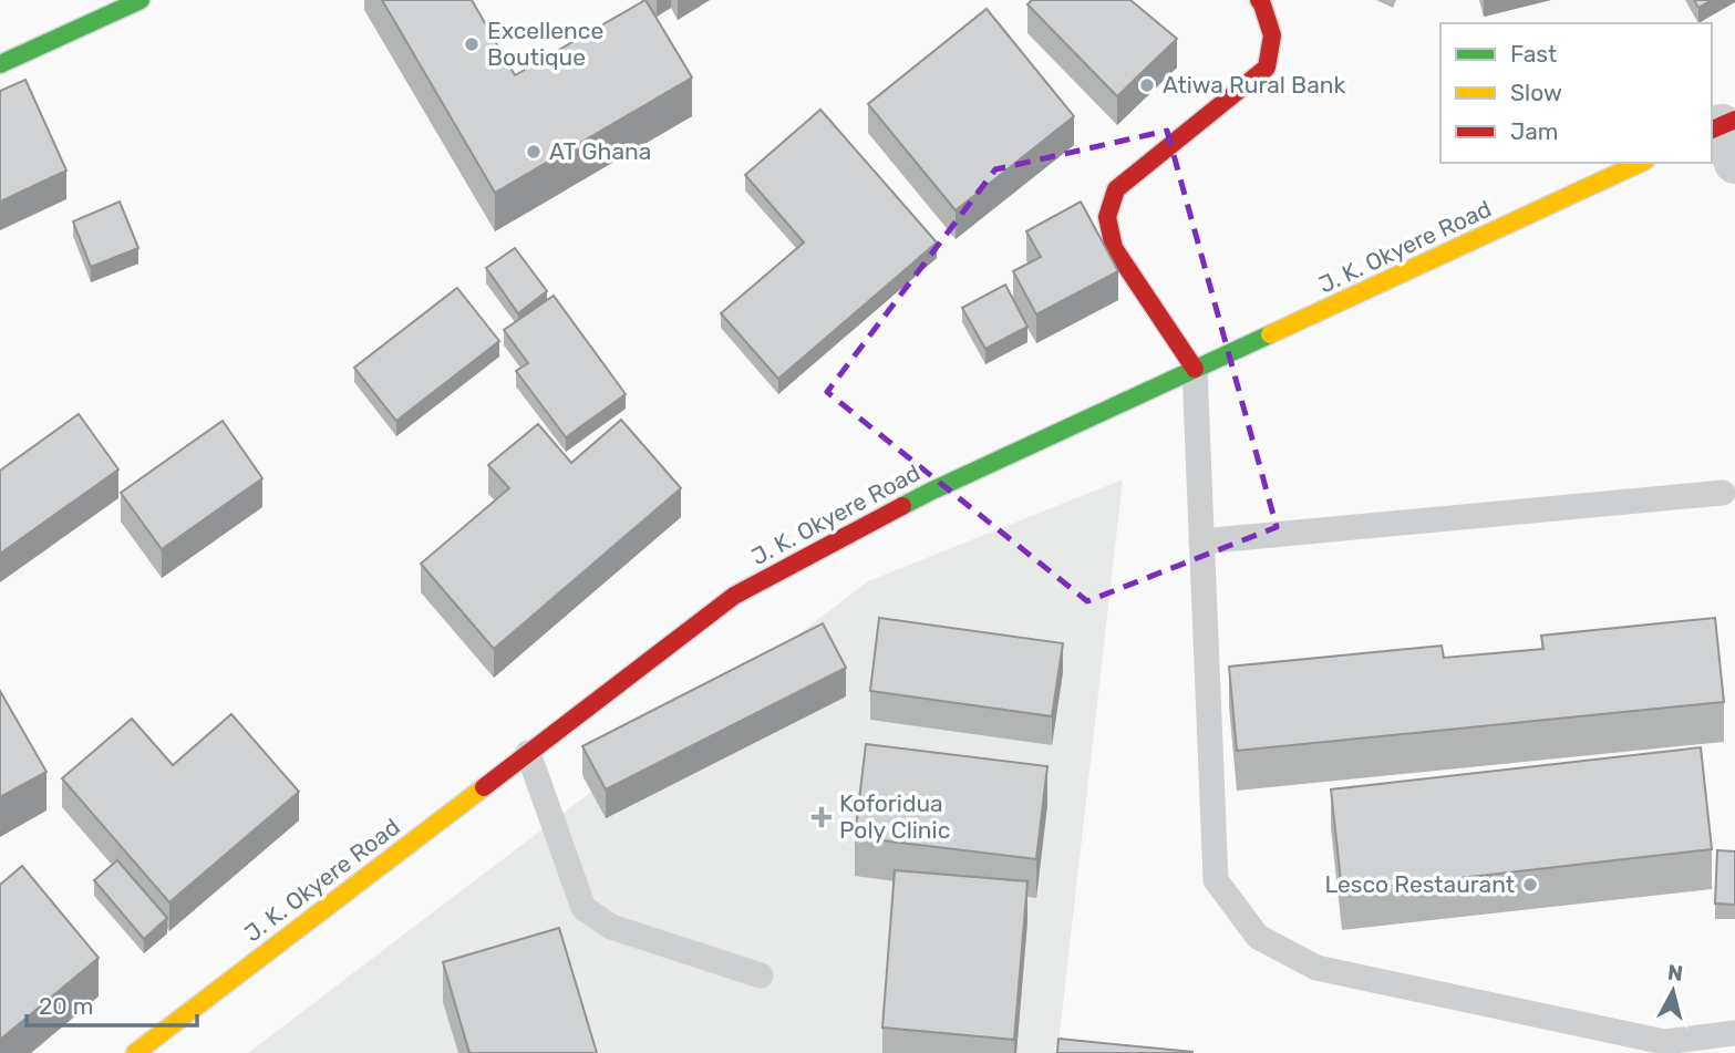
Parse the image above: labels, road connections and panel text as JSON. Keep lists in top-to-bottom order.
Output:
{
  "streets": {
    "main road": ["J. K. Okyere Road"]
  },
  "places": {
    "other": [
      "Excellence Boutique",
      "Atiwa Rural Bank",
      "AT Ghana",
      "Lesco Restaurant"
    ],
    "health": ["Koforidua Poly Clinic"]
  },
  "legend": ["Fast", "Slow", "Jam"],
  "scale_bar": "20 m",
  "north": "top"
}
